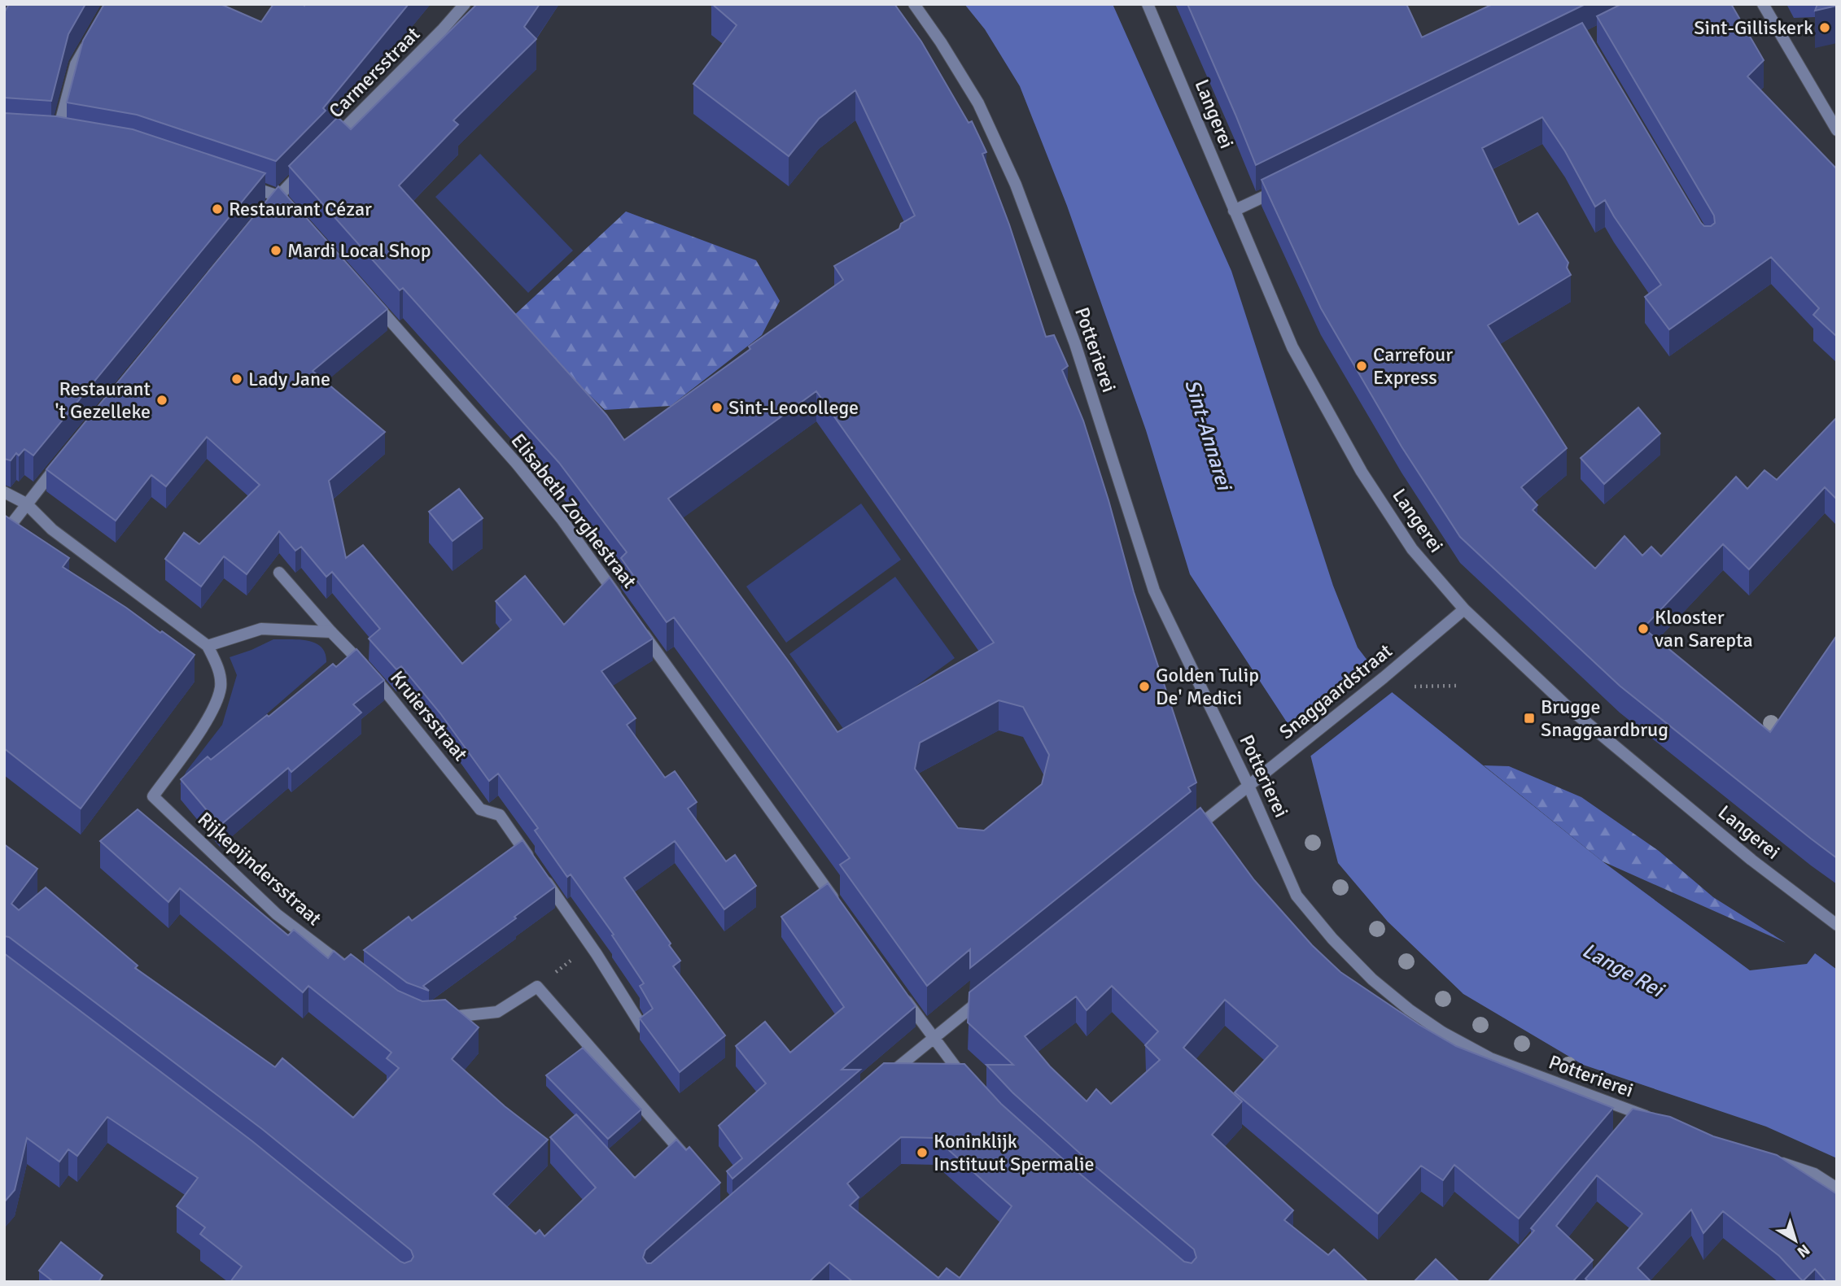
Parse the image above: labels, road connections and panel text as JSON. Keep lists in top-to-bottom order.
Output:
{
  "streets": {
    "street": [
      "Carmersstraat",
      "Langerei",
      "Potterierei",
      "Elisabeth Zorghestraat",
      "Snaggaardstraat",
      "Kruiersstraat",
      "Rijkepijndersstraat"
    ]
  },
  "crossings": [
    ["Langerei", "Snaggaardstraat"],
    ["Potterierei", "Snaggaardstraat"]
  ],
  "water": ["Sint-Annarei", "Lange Rei"],
  "places": {
    "other": [
      "Sint-Gilliskerk",
      "Restaurant Cézar",
      "Mardi Local Shop",
      "Carrefour Express",
      "Lady Jane",
      "Restaurant 't Gezelleke",
      "Sint-Leocollege",
      "Klooster van Sarepta",
      "Golden Tulip De' Medici",
      "Koninklijk Instituut Spermalie"
    ],
    "transit": ["Brugge Snaggaardbrug"]
  },
  "north": "bottom right"
}
